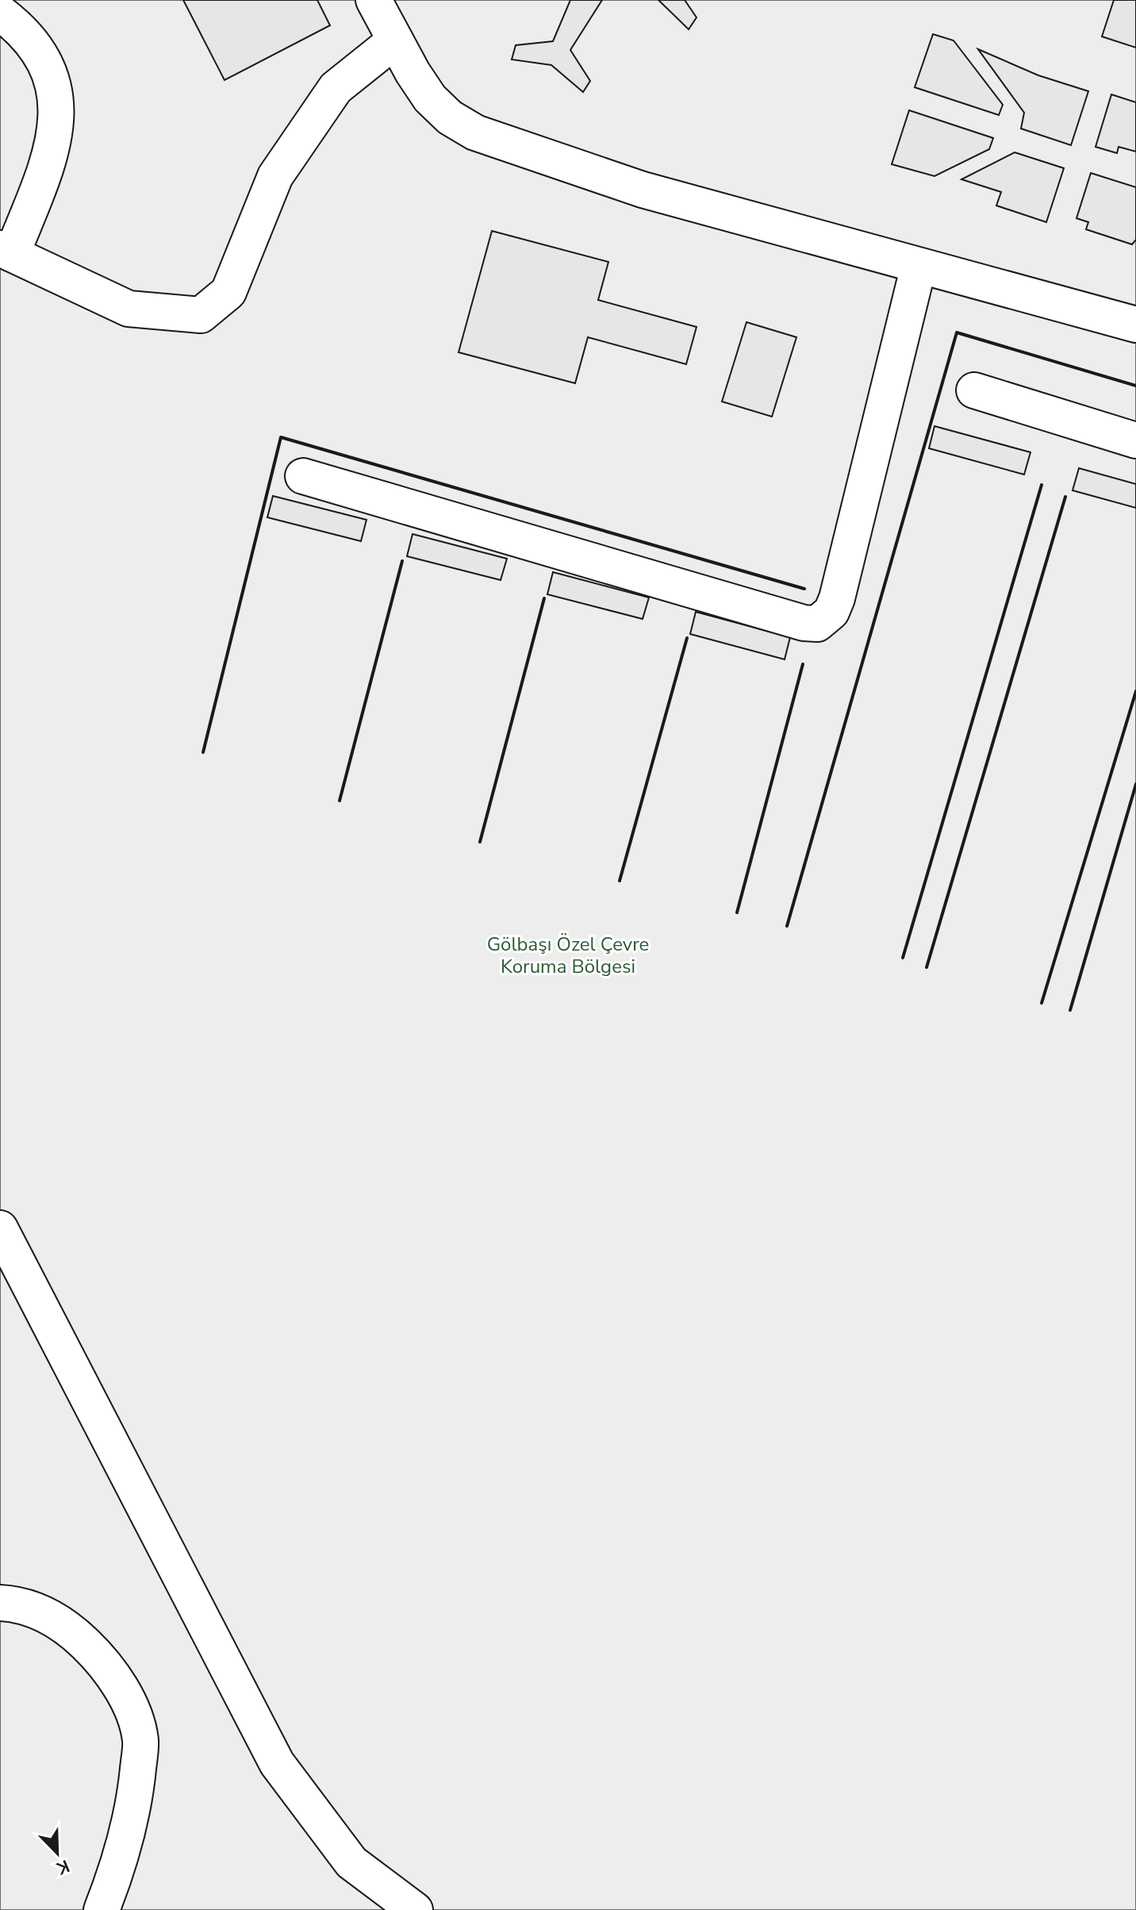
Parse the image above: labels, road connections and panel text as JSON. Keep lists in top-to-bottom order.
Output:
{
  "parks": ["Gölbaşı Özel Çevre Koruma Bölgesi"],
  "north": "bottom right"
}
